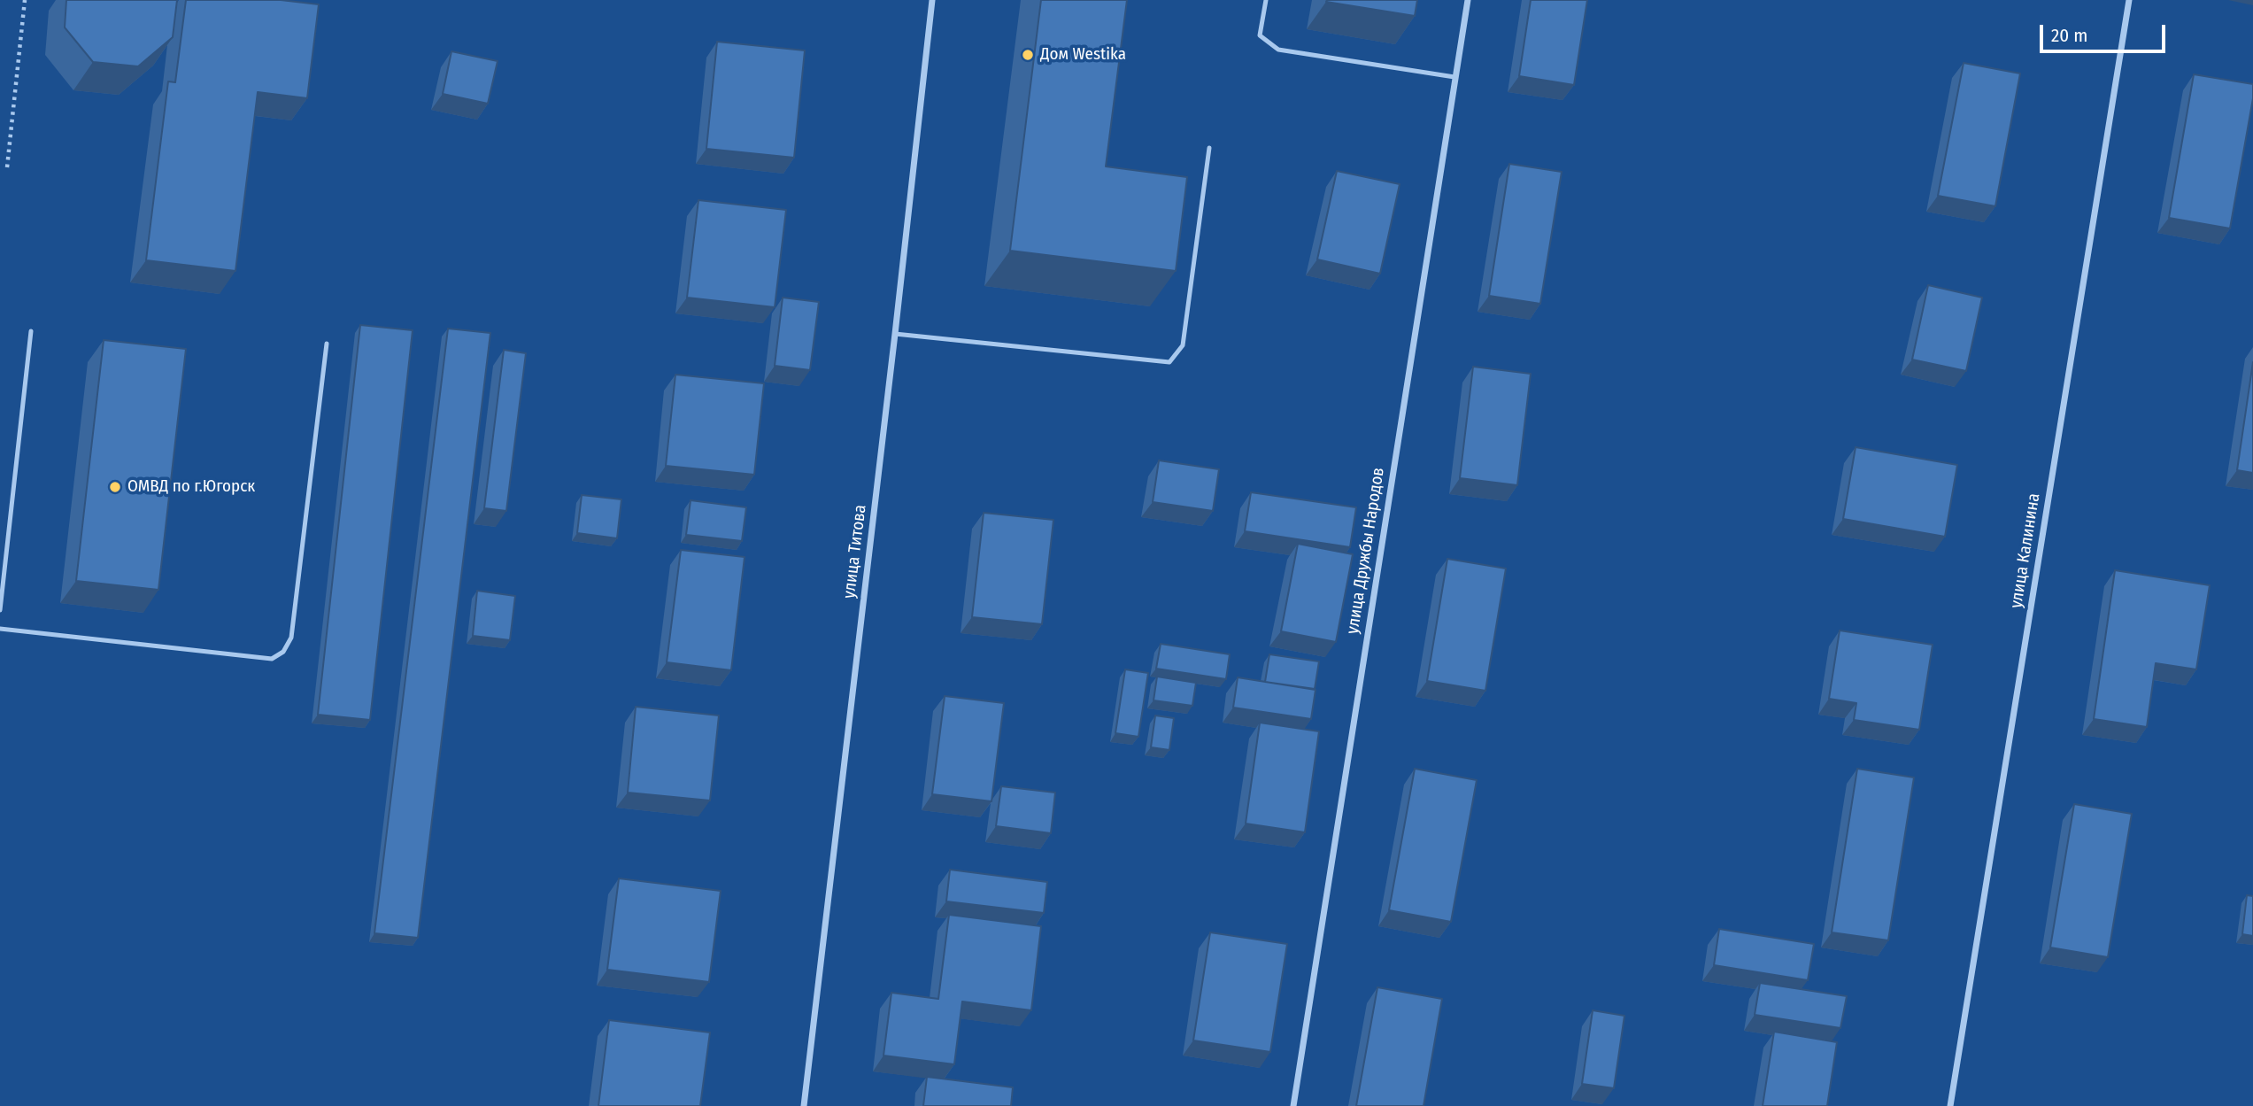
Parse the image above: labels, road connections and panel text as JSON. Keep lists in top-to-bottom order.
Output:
{
  "streets": {
    "street": ["улица Дружбы Народов", "улица Калинина", "улица Титова"]
  },
  "places": ["Дом Westika", "ОМВД по г.Югорск"],
  "scale_bar": "20 m"
}
